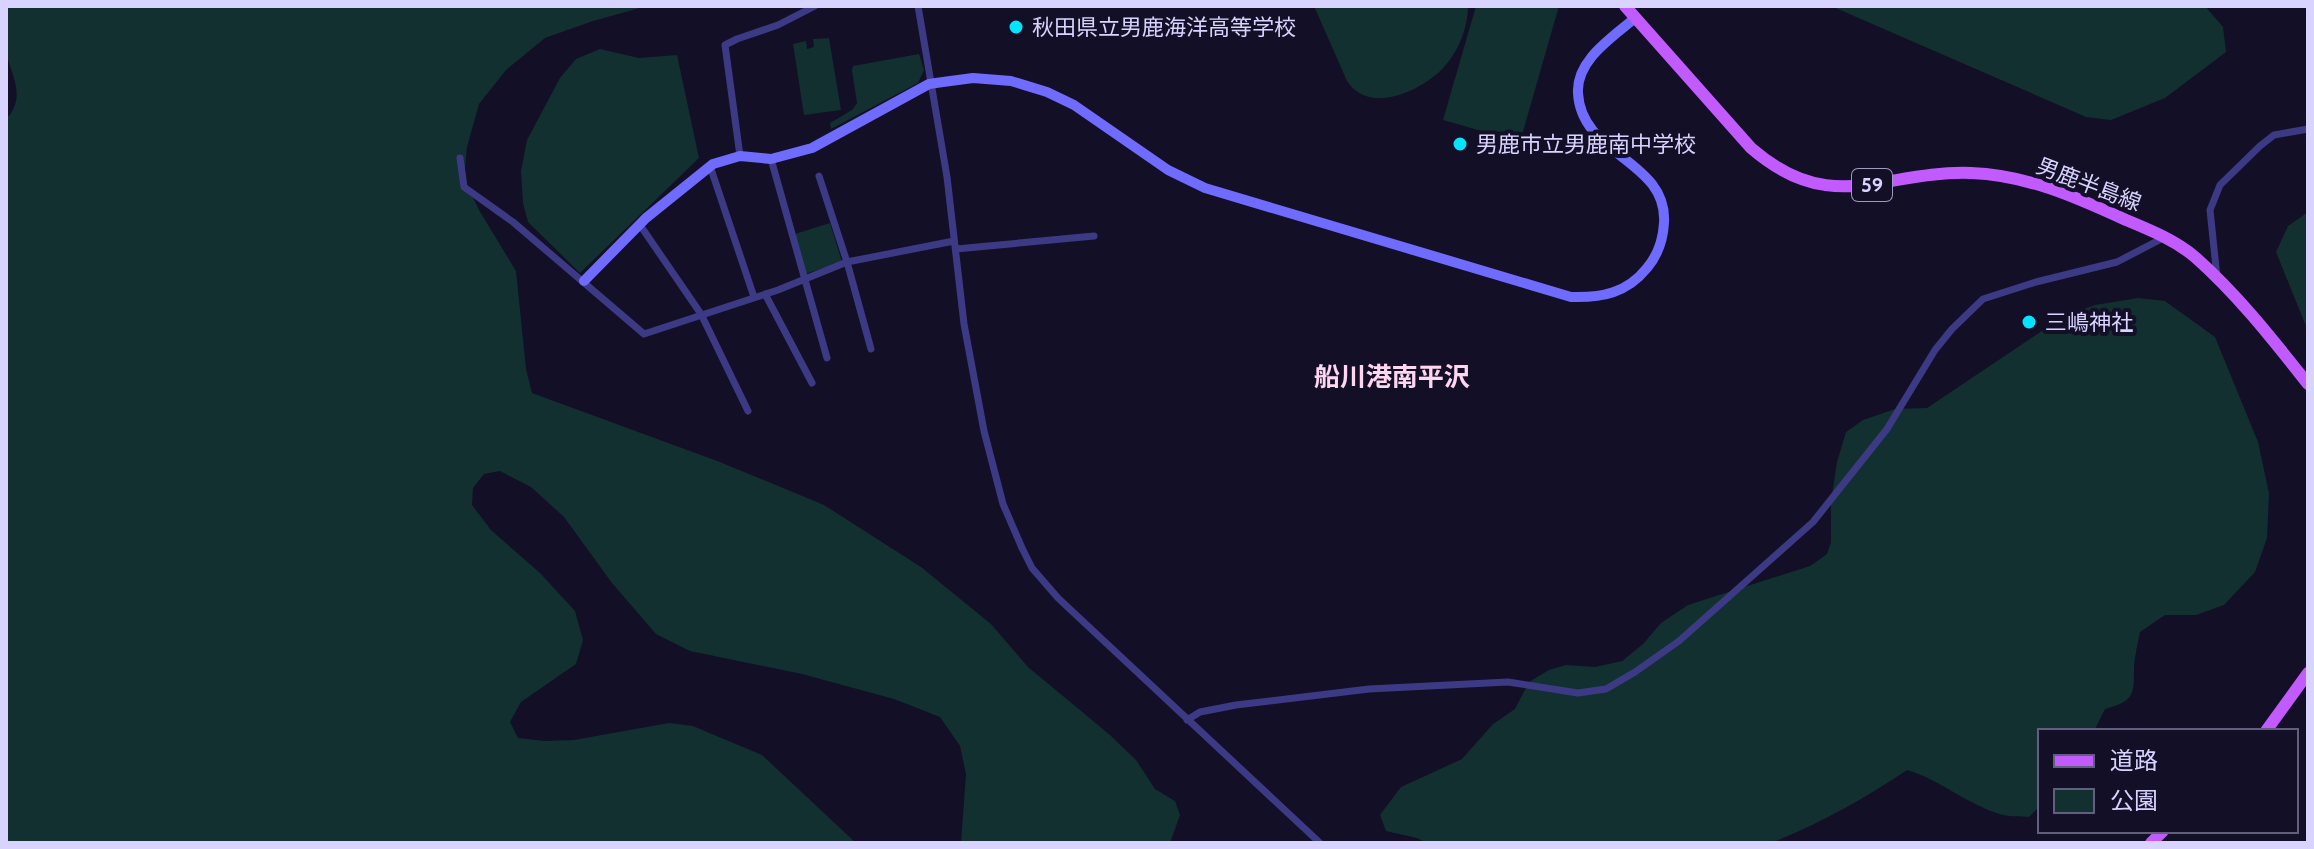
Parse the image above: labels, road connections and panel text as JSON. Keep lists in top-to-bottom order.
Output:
{
  "streets": {
    "main road": ["男鹿半島線", "59"]
  },
  "districts": ["船川港南平沢"],
  "places": ["秋田県立男鹿海洋高等学校", "男鹿市立男鹿南中学校", "三嶋神社"],
  "legend": ["道路", "公園"]
}
